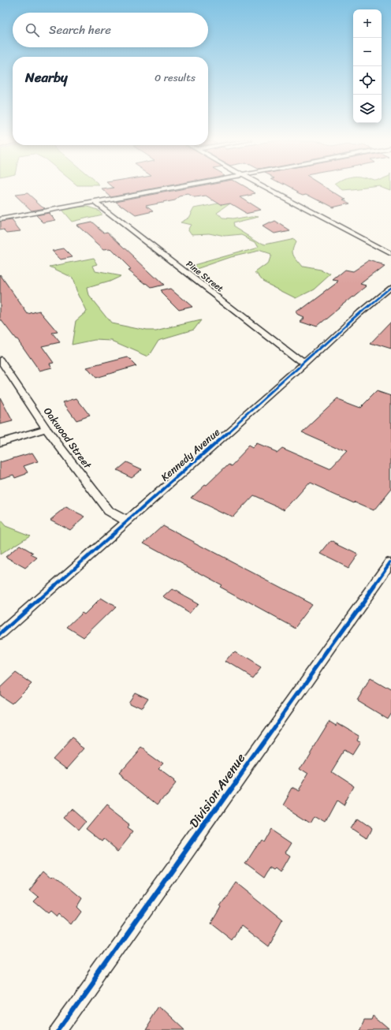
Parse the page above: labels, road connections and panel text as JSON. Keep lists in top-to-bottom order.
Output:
{
  "streets": {
    "street": [
      "Pine Street",
      "Oakwood Street",
      "Kennedy Avenue",
      "Division Avenue"
    ]
  },
  "crossings": [
    ["Pine Street", "Kennedy Avenue"],
    ["Oakwood Street", "Kennedy Avenue"]
  ],
  "page": {
    "map_buttons": ["+", "−"],
    "search": "Search here",
    "heading": ["Nearby", "0 results"]
  }
}
